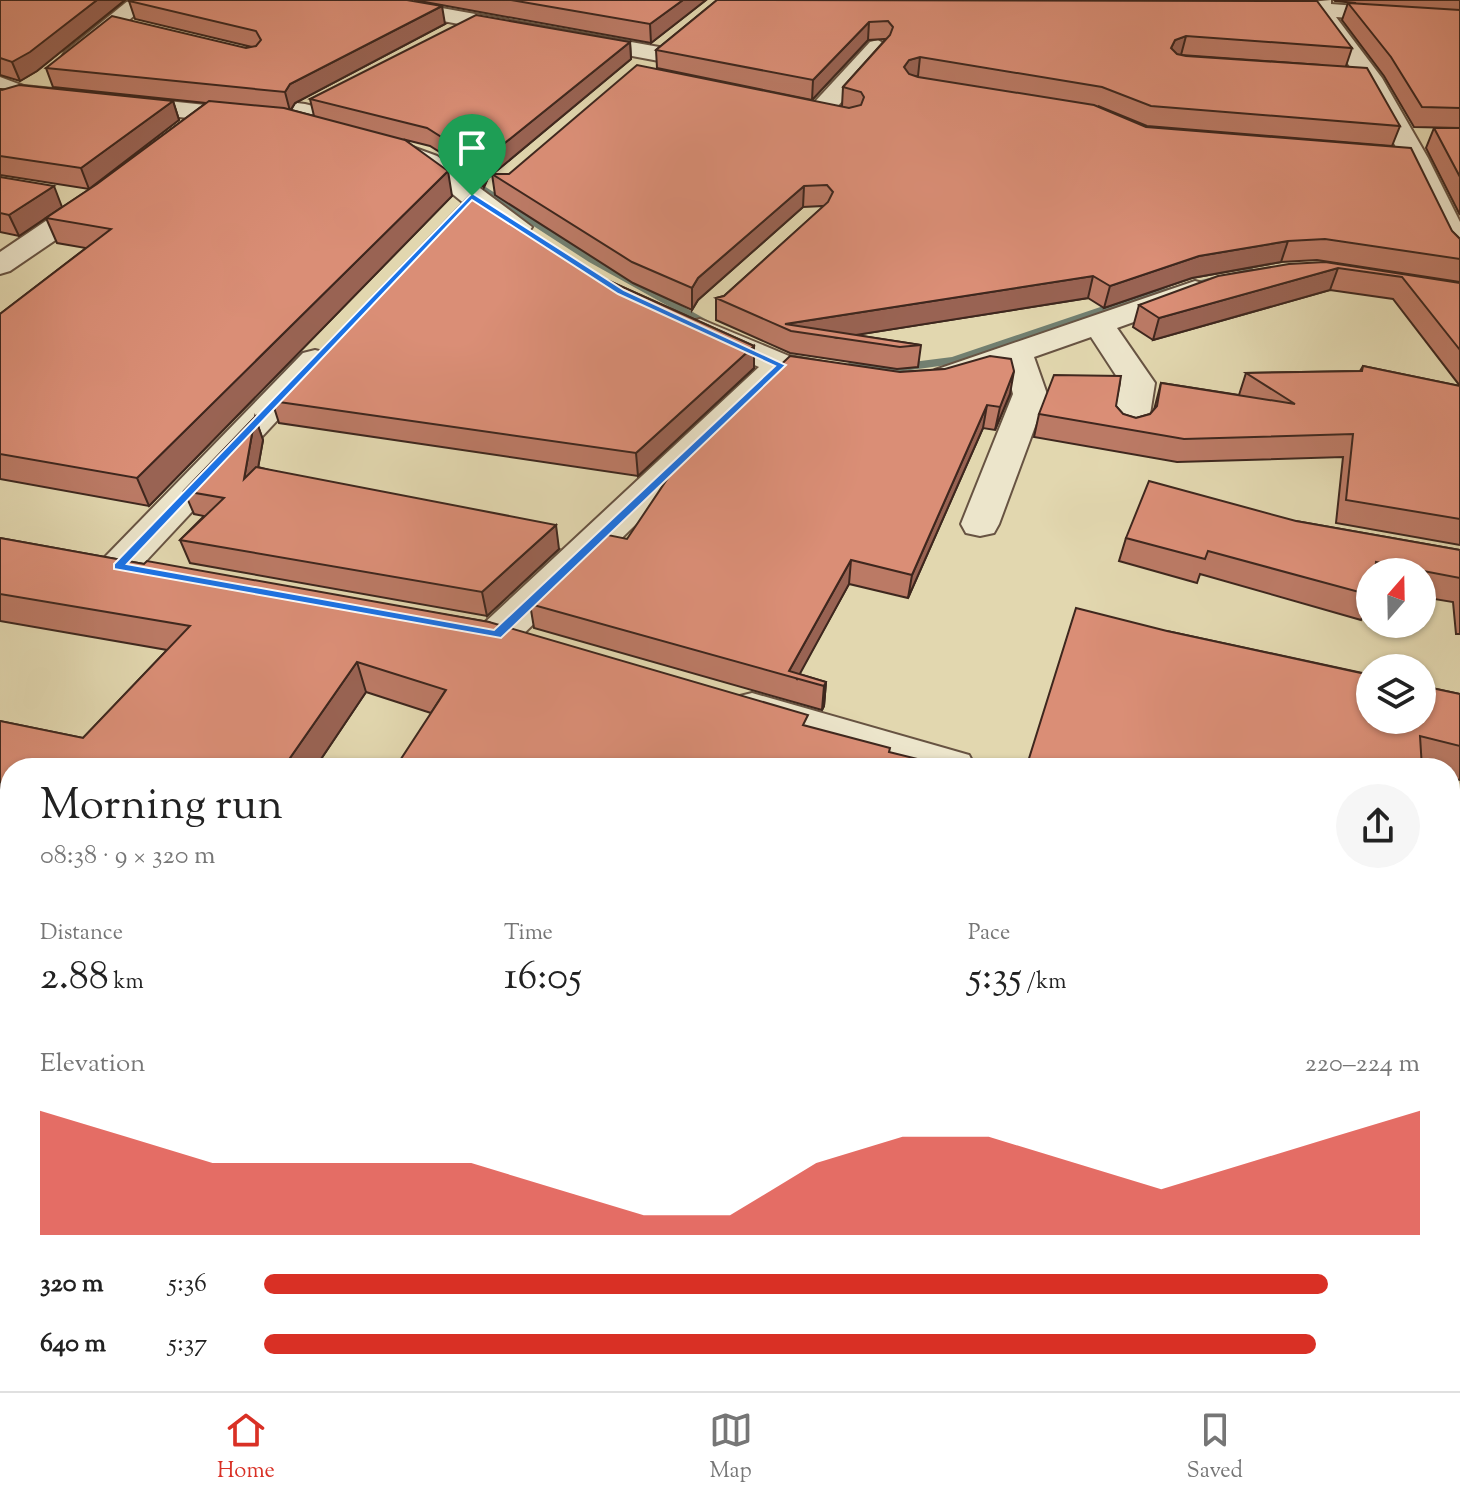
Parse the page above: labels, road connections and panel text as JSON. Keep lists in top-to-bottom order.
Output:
{
  "north": "top",
  "page": {
    "heading": ["Morning run", "08:38 · 9 × 320 m"],
    "stats": [
      ["Distance", "2.88 km"],
      ["Time", "16:05"],
      ["Pace", "5:35 /km"]
    ],
    "chart": ["Elevation", "220–224 m"],
    "list": [
      {
        "name": "320 m",
        "note": "5:36"
      },
      {
        "name": "640 m",
        "note": "5:37"
      }
    ],
    "tabs": ["Home", "Map", "Saved"]
  }
}
